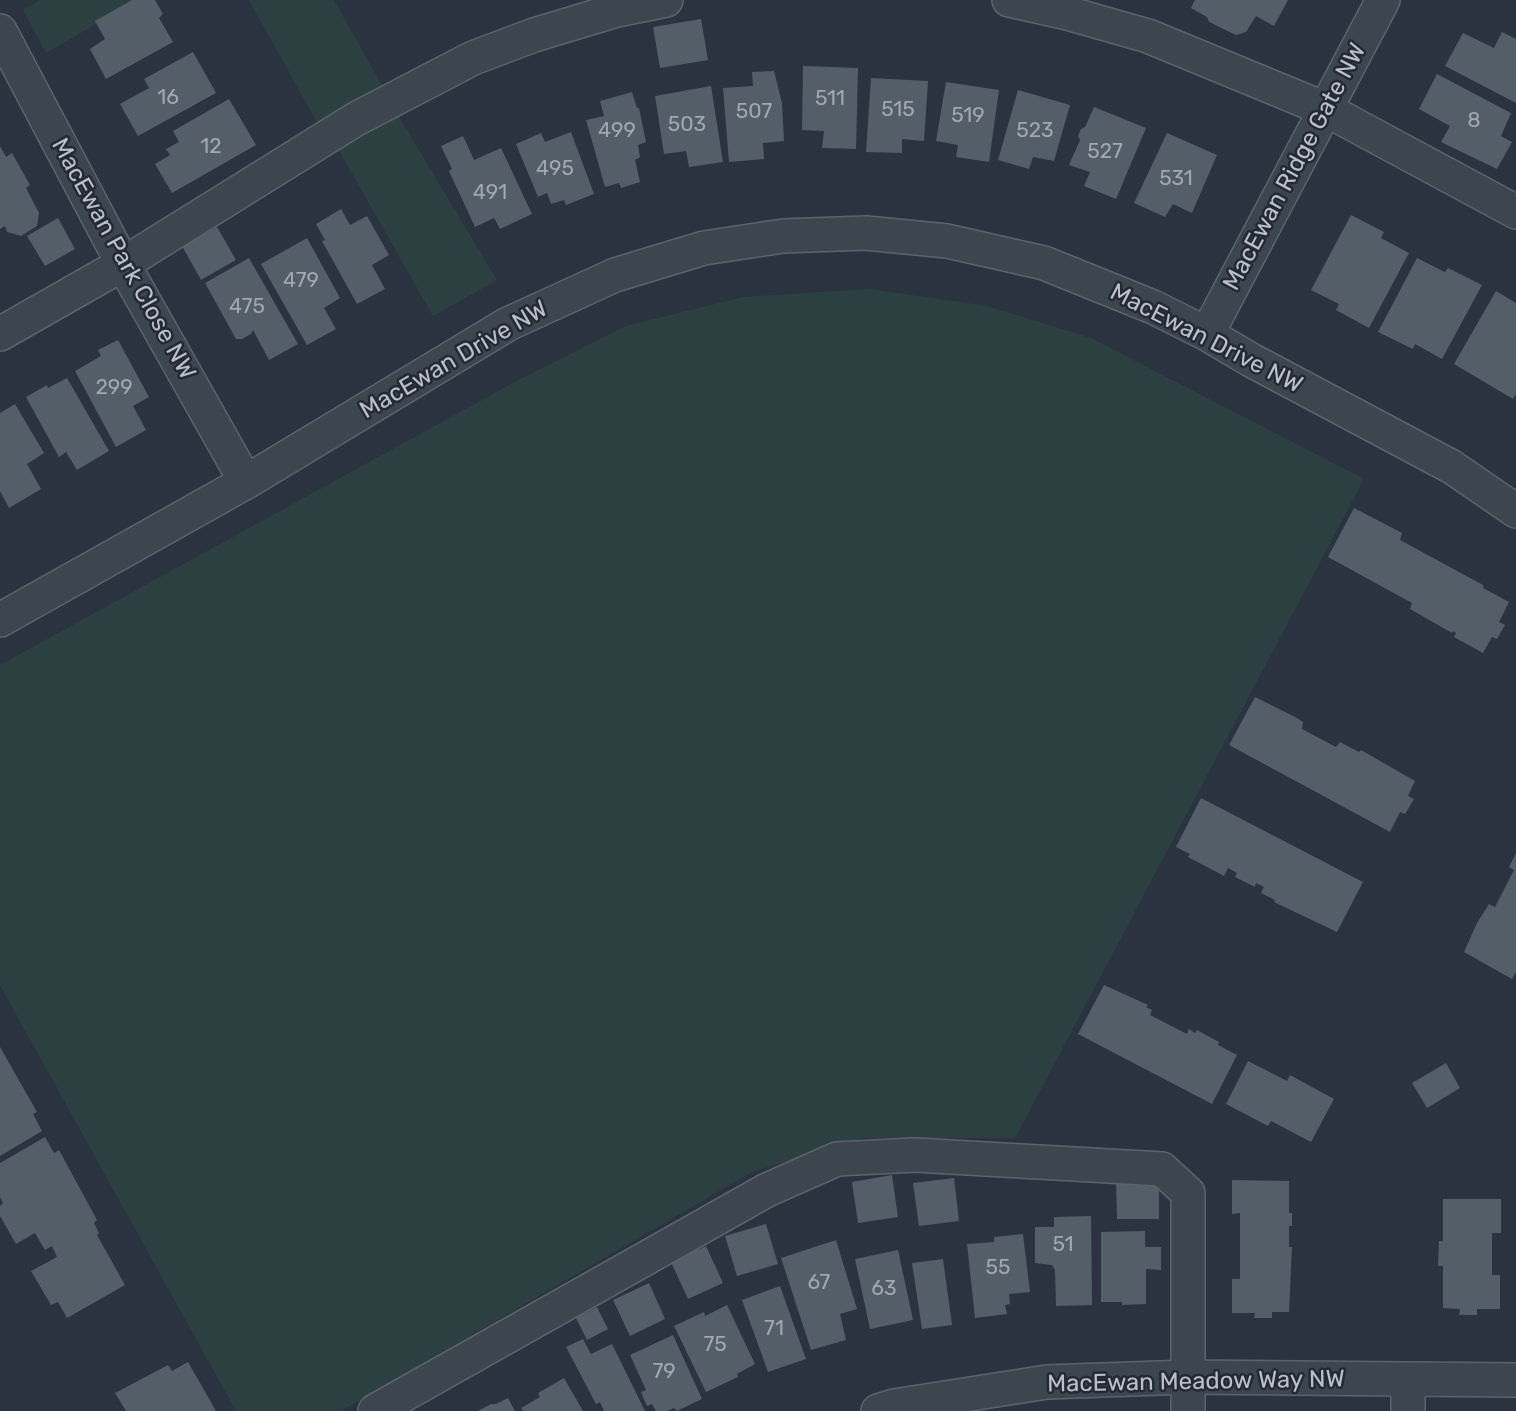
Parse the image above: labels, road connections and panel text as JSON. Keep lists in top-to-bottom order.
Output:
{
  "streets": {
    "street": [
      "MacEwan Ridge Gate NW",
      "MacEwan Park Close NW",
      "MacEwan Drive NW",
      "MacEwan Meadow Way NW"
    ]
  },
  "crossings": [
    ["MacEwan Ridge Gate NW", "MacEwan Drive NW"],
    ["MacEwan Park Close NW", "MacEwan Drive NW"]
  ],
  "house_numbers": [
    "16",
    "511",
    "515",
    "507",
    "519",
    "8",
    "503",
    "499",
    "523",
    "12",
    "527",
    "495",
    "531",
    "491",
    "479",
    "475",
    "299",
    "51",
    "55",
    "67",
    "63",
    "71",
    "75",
    "79"
  ]
}
